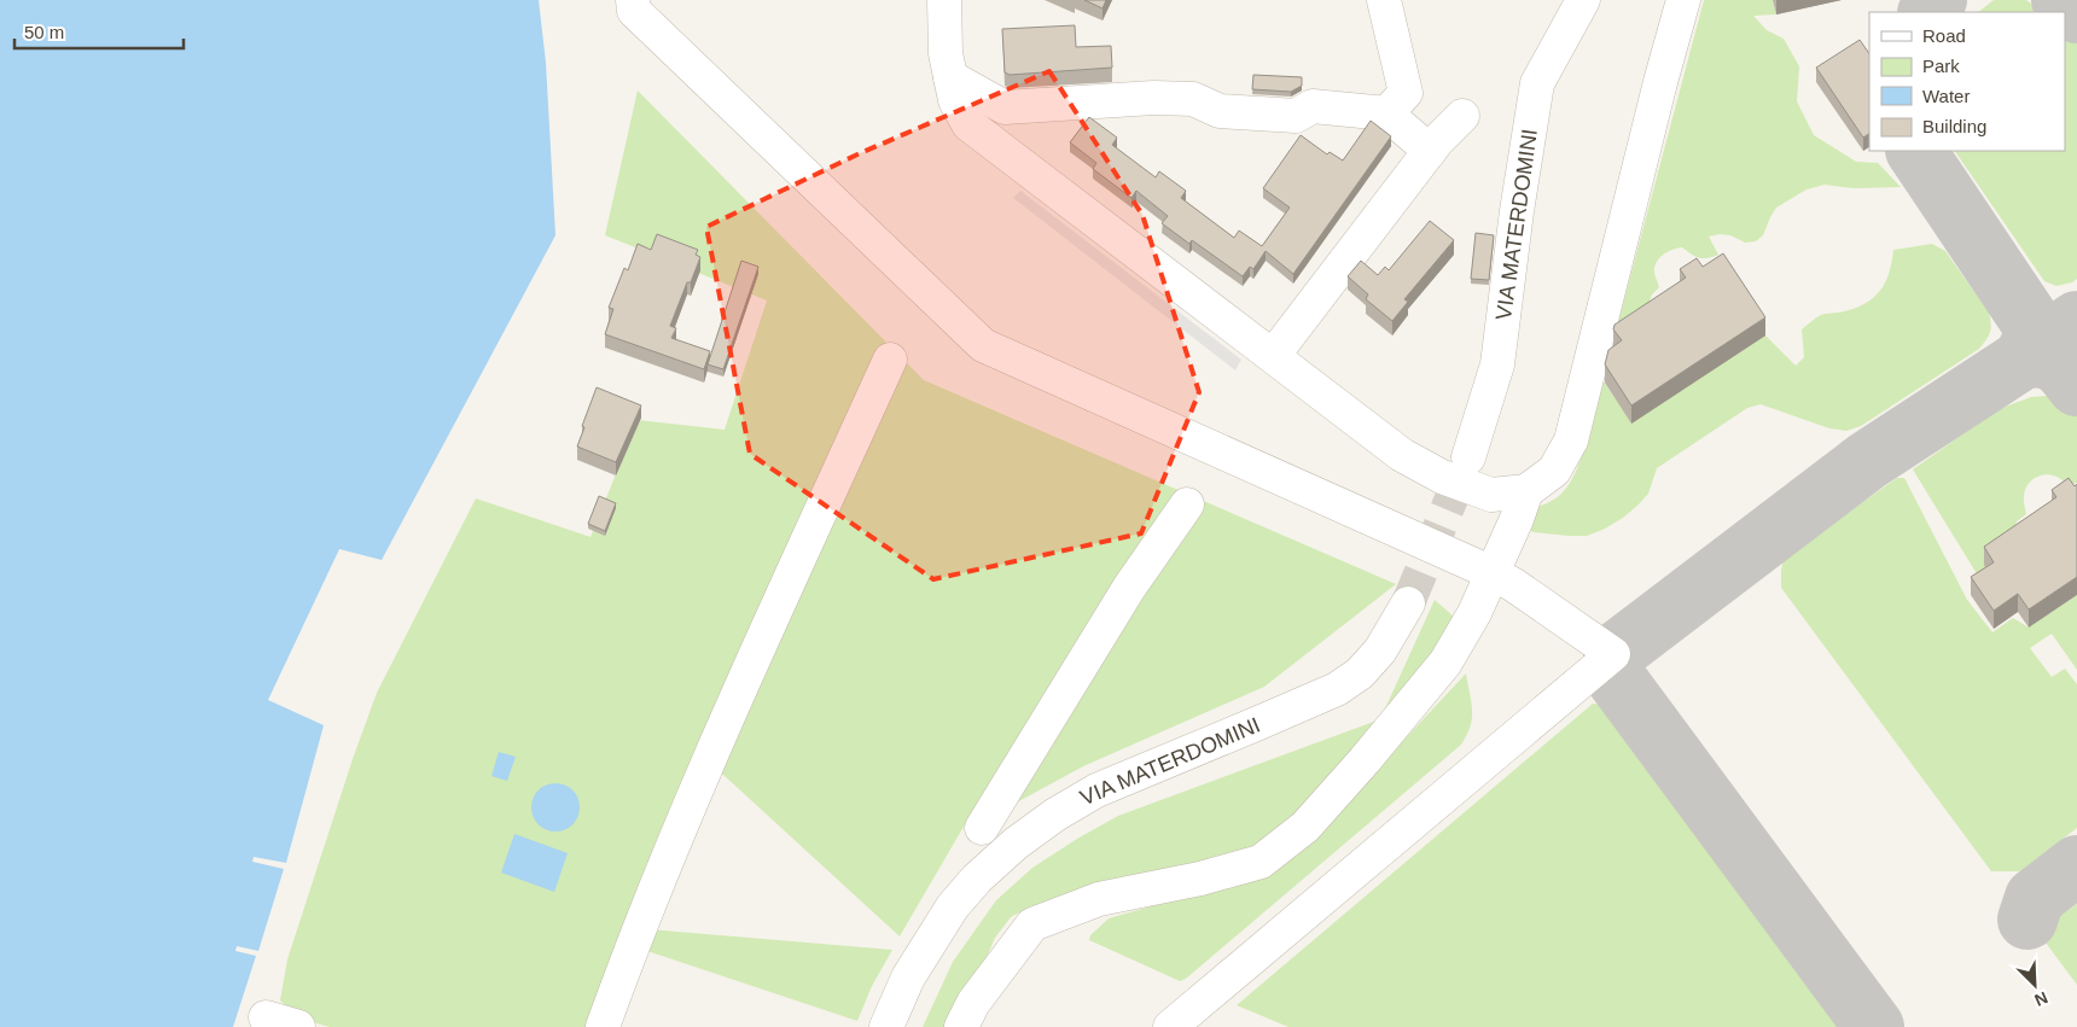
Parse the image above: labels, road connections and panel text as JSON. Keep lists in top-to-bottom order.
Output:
{
  "streets": {
    "street": ["VIA MATERDOMINI"]
  },
  "legend": [
    "Road",
    "Park",
    "Water",
    "Building"
  ],
  "scale_bar": "50 m",
  "north": "bottom right"
}
